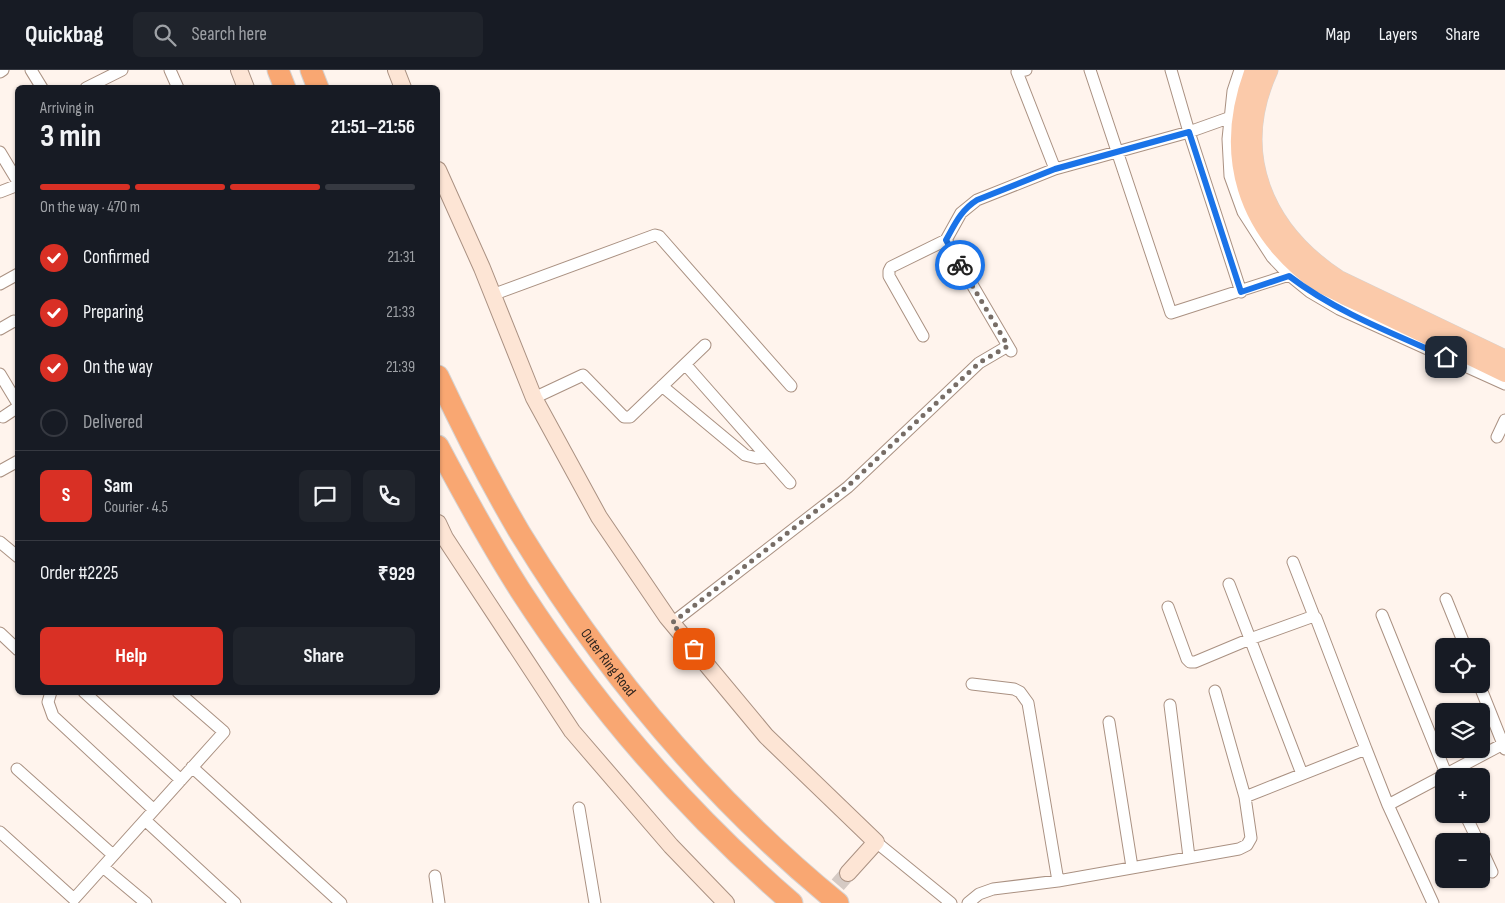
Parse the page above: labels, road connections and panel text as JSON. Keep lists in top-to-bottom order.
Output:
{
  "streets": {
    "highway": ["Outer Ring Road"]
  },
  "page": {
    "header": "Quickbag",
    "search": "Search here",
    "nav": ["Map", "Layers", "Share"],
    "heading": ["3 min", "Arriving in", "21:51–21:56"],
    "panel": [
      "Sam",
      "Courier · 4.5",
      "Order #2225",
      "₹929"
    ],
    "bar": "On the way · 470 m",
    "list": [
      ["Confirmed", "21:31"],
      ["Preparing", "21:33"],
      ["On the way", "21:39"],
      "Delivered"
    ],
    "round": "S",
    "buttons": ["Help", "Share"],
    "map_buttons": ["+", "−"]
  }
}
